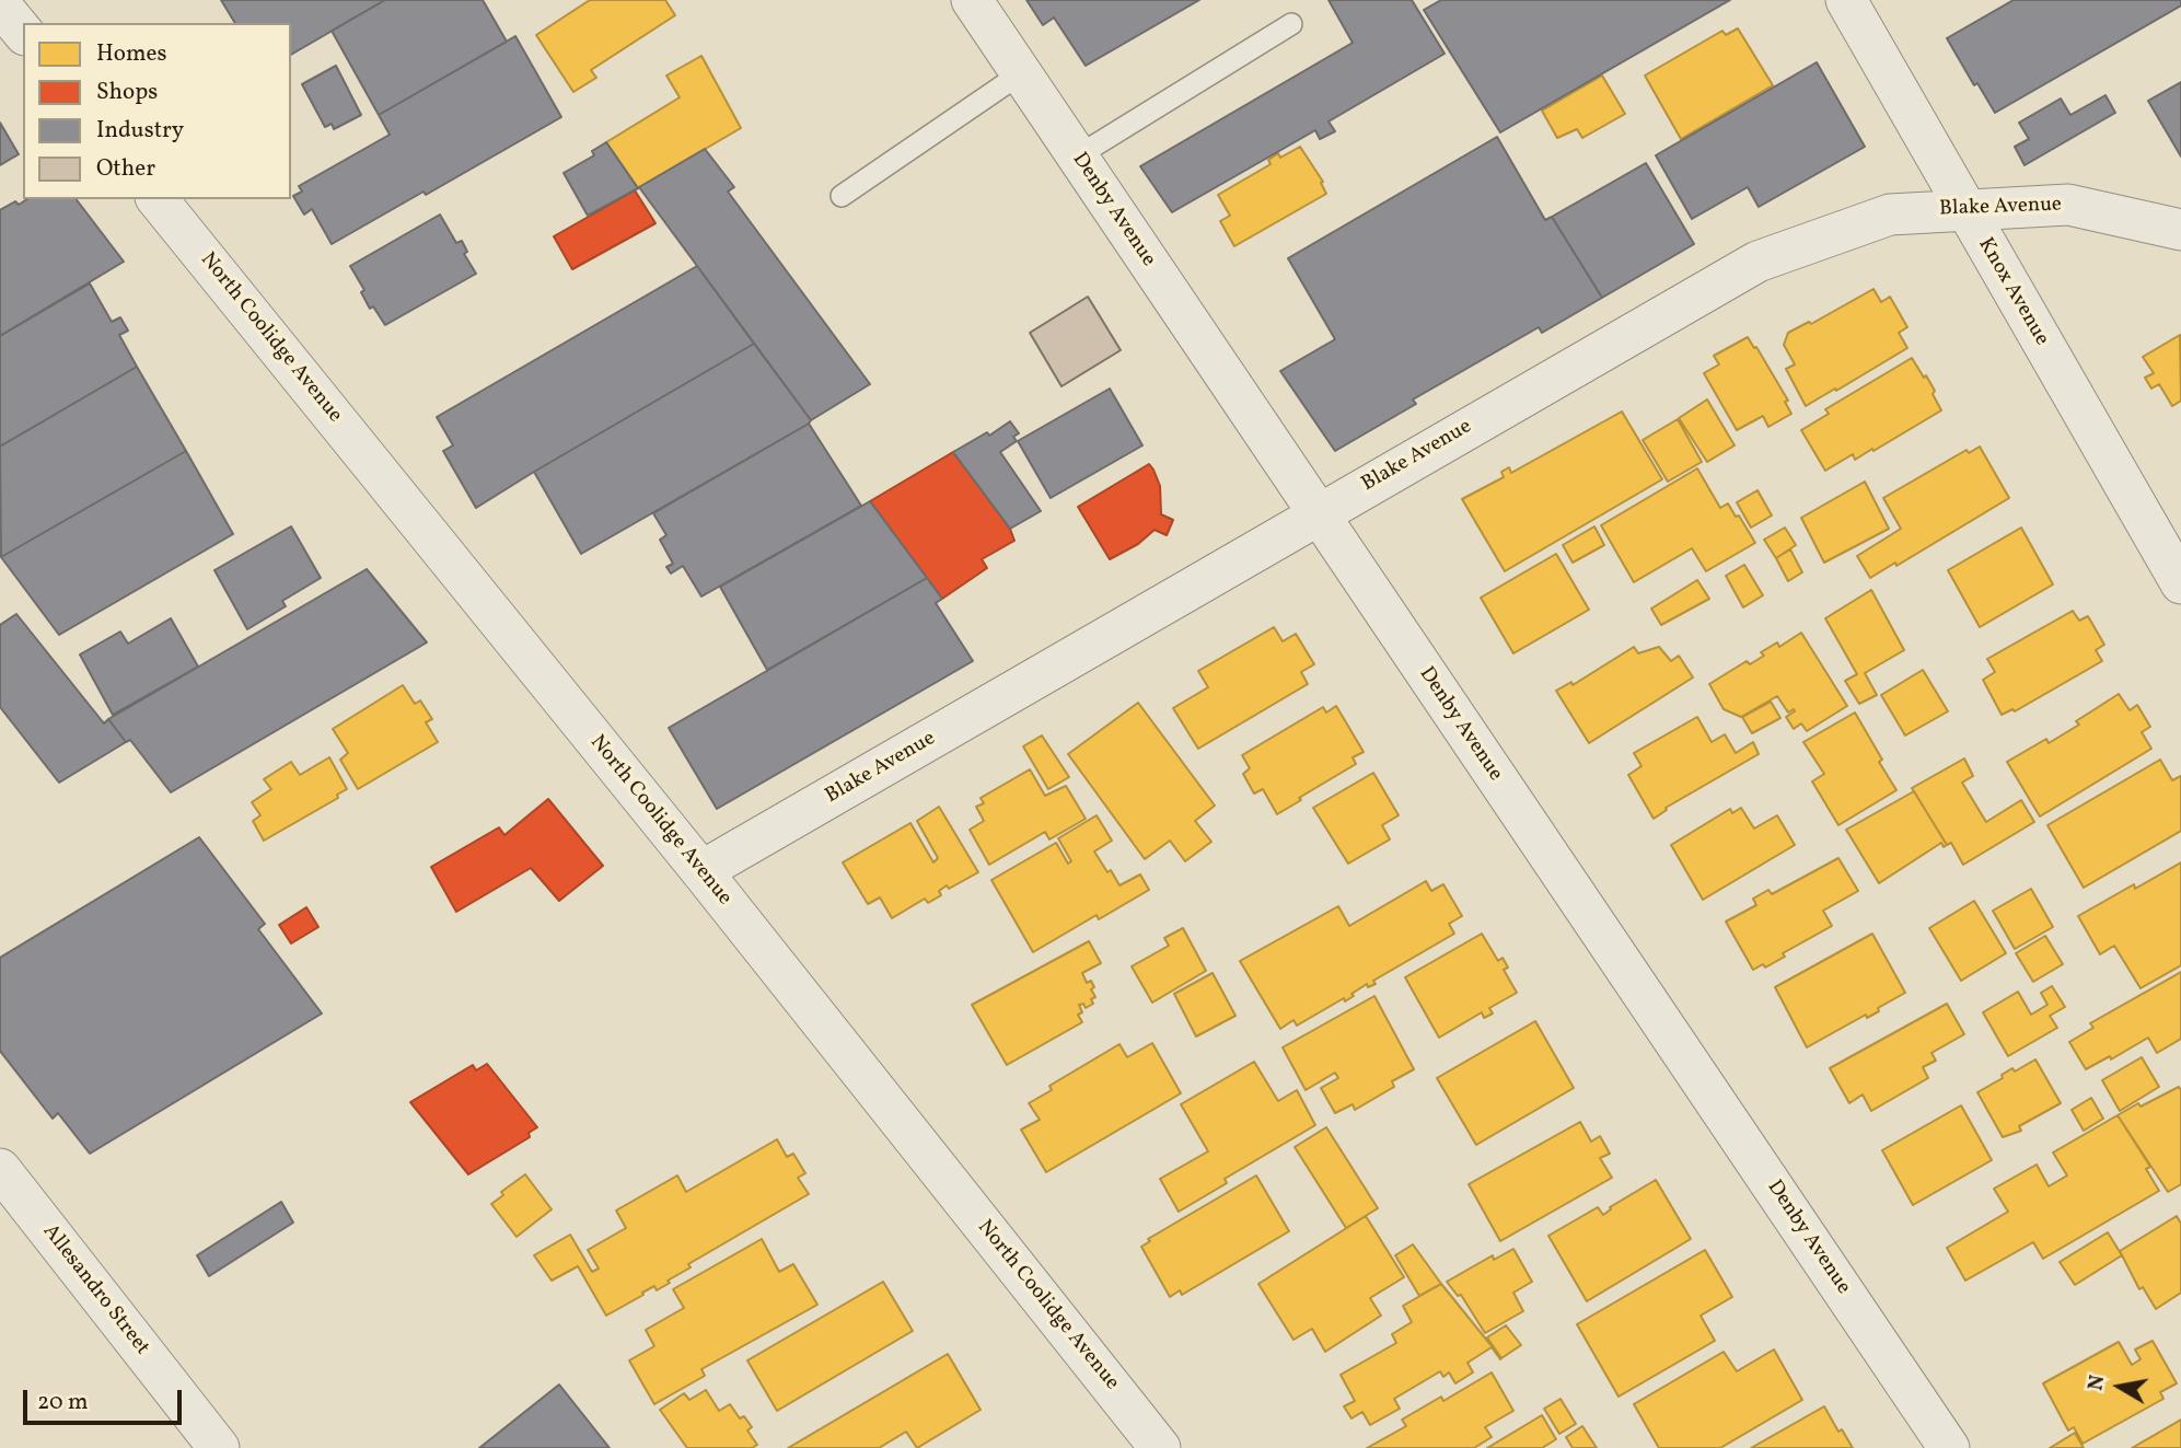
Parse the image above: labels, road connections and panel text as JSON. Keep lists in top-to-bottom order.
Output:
{
  "streets": {
    "street": [
      "Blake Avenue",
      "Denby Avenue",
      "Knox Avenue",
      "North Coolidge Avenue",
      "Allesandro Street"
    ]
  },
  "crossings": [
    ["Blake Avenue", "Denby Avenue"],
    ["Blake Avenue", "Knox Avenue"],
    ["Blake Avenue", "North Coolidge Avenue"]
  ],
  "legend": [
    "Homes",
    "Shops",
    "Industry",
    "Other"
  ],
  "scale_bar": "20 m",
  "north": "left"
}
